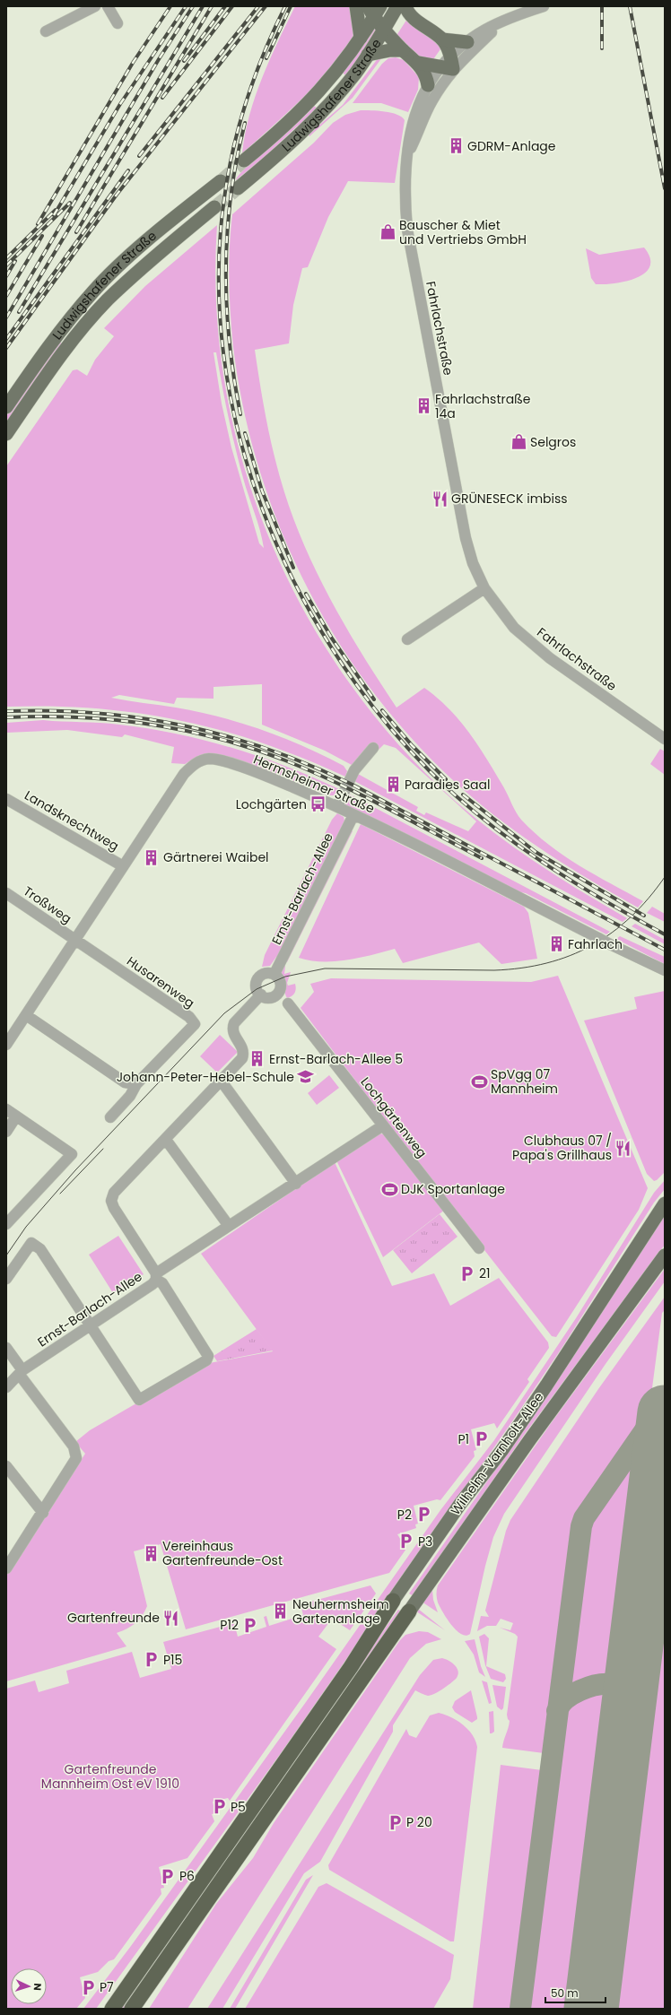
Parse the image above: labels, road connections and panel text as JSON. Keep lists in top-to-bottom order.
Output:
{
  "streets": {
    "highway": ["Wilhelm-Varnholt-Allee"],
    "main road": ["Ludwigshafener Straße"],
    "street": [
      "Fahrlachstraße",
      "Hermsheimer Straße",
      "Landsknechtweg",
      "Ernst-Barlach-Allee",
      "Troßweg",
      "Husarenweg",
      "Lochgärtenweg"
    ]
  },
  "crossings": [
    ["Hermsheimer Straße", "Landsknechtweg"],
    ["Hermsheimer Straße", "Ernst-Barlach-Allee"],
    ["Hermsheimer Straße", "Troßweg"],
    ["Hermsheimer Straße", "Husarenweg"],
    ["Troßweg", "Husarenweg"]
  ],
  "parks": ["Gartenfreunde Mannheim Ost eV 1910"],
  "places": {
    "building": [
      "GDRM-Anlage",
      "Fahrlachstraße 14a",
      "Paradies Saal",
      "Gärtnerei Waibel",
      "Fahrlach",
      "Ernst-Barlach-Allee 5",
      "Vereinhaus Gartenfreunde-Ost",
      "Neuhermsheim Gartenanlage"
    ],
    "shop": ["Bauscher & Miet und Vertriebs GmbH", "Selgros"],
    "restaurant": ["GRÜNESECK imbiss", "Clubhaus 07 / Papa's Grillhaus", "Gartenfreunde"],
    "bus stop": ["Lochgärten"],
    "school or university": ["Johann-Peter-Hebel-Schule"],
    "sports": ["SpVgg 07 Mannheim", "DJK Sportanlage"],
    "parking": [
      "21",
      "P1",
      "P2",
      "P3",
      "P12",
      "P15",
      "P5",
      "P 20",
      "P6",
      "P7"
    ]
  },
  "scale_bar": "50 m",
  "north": "right"
}
